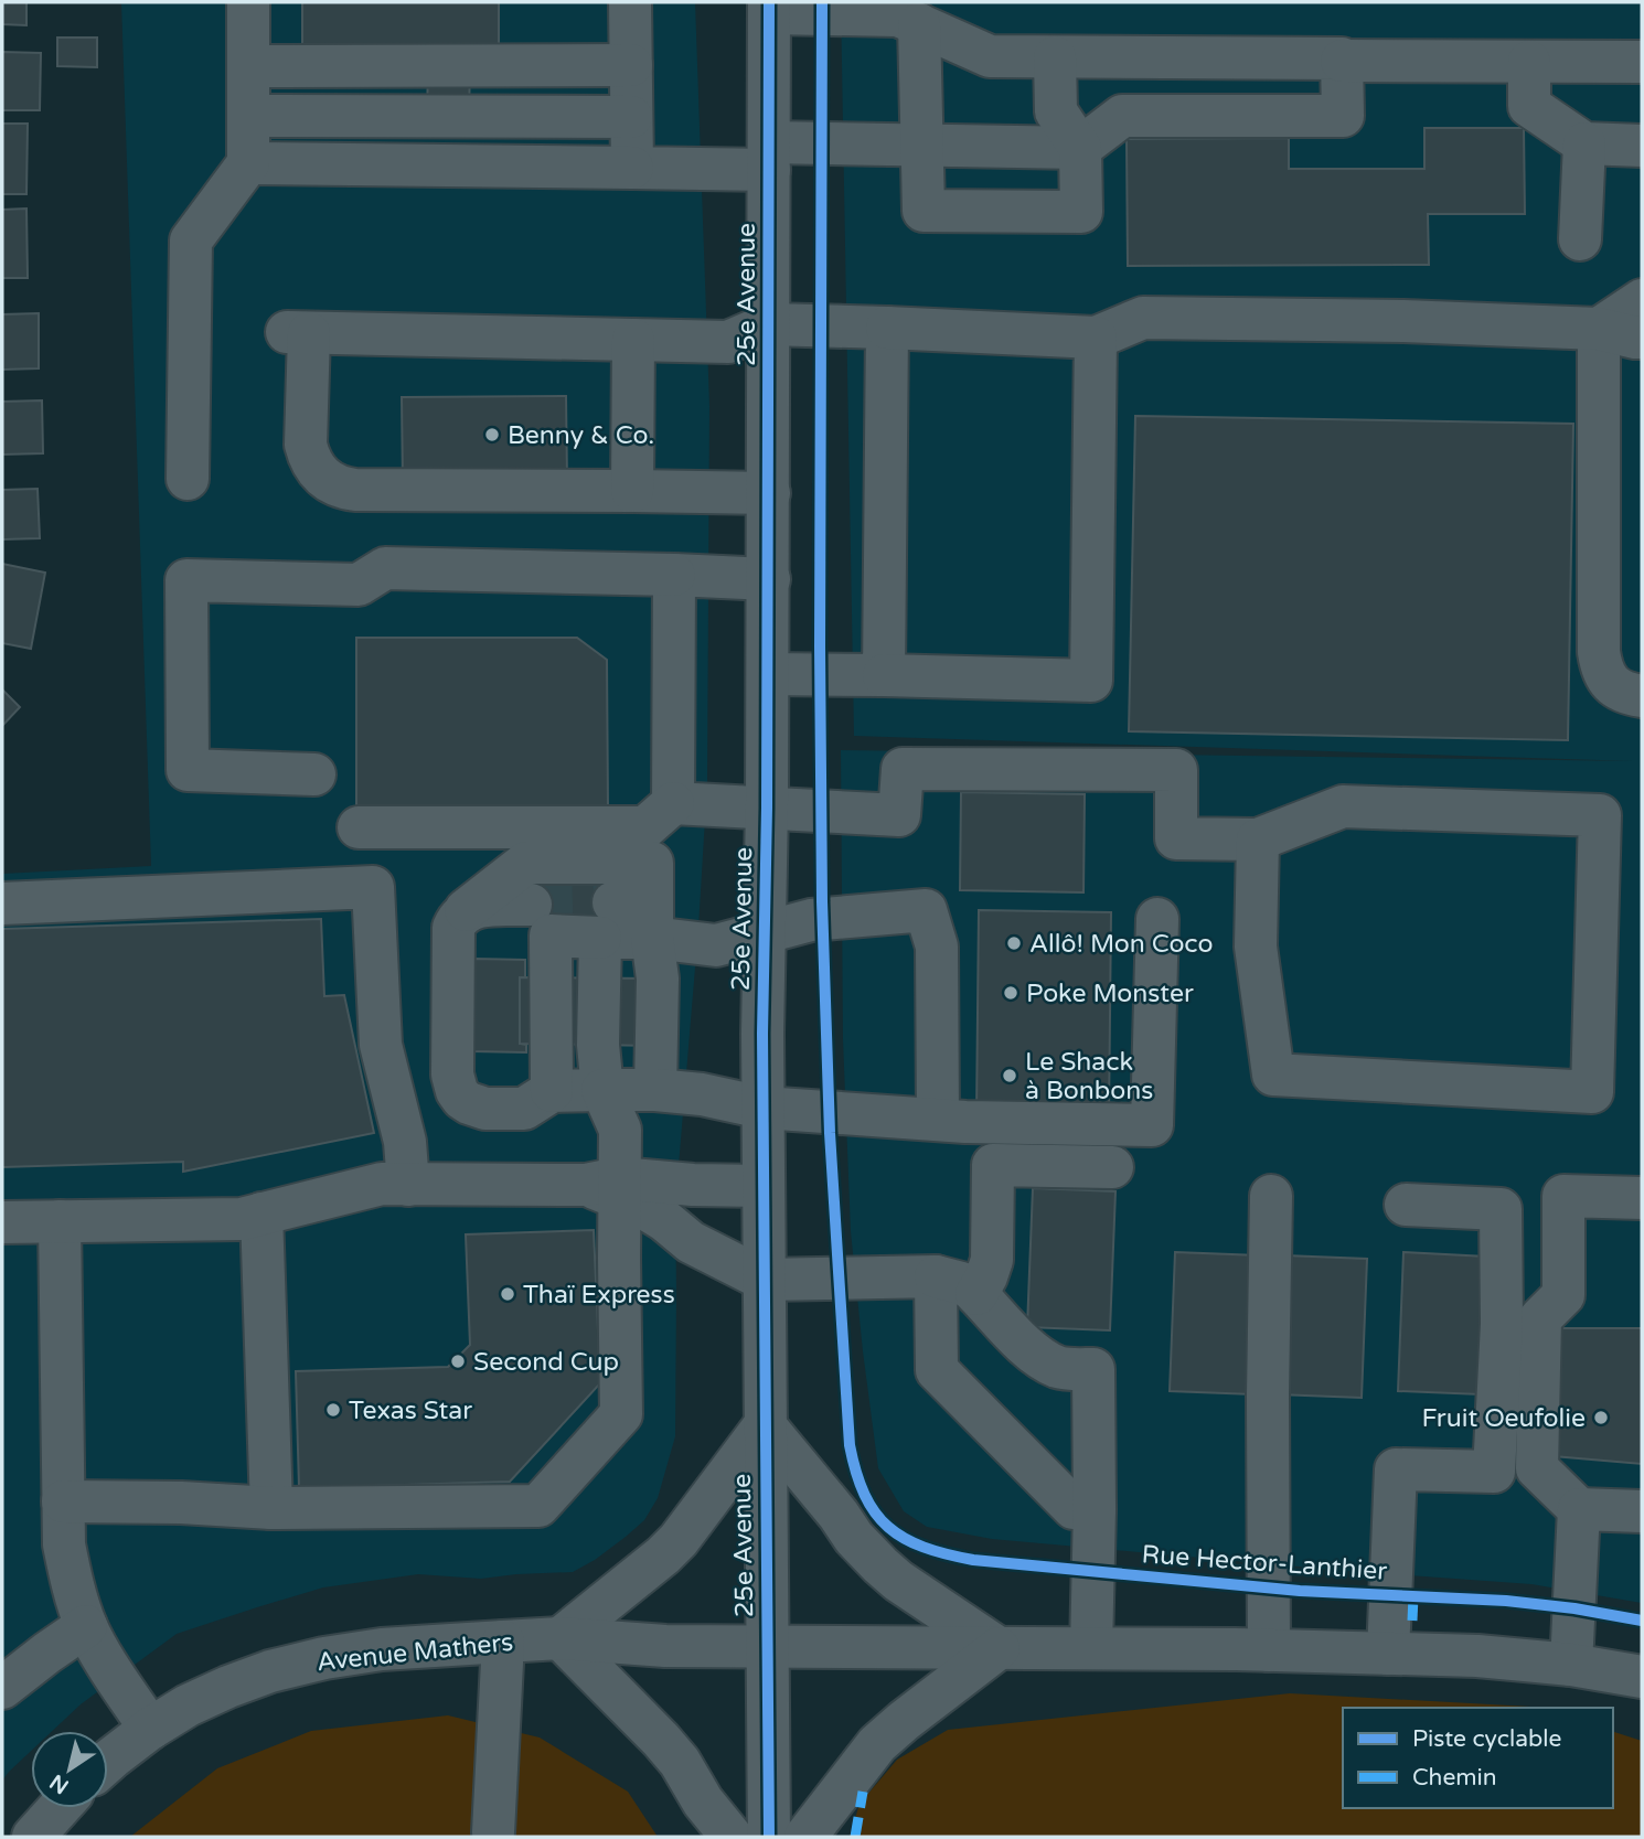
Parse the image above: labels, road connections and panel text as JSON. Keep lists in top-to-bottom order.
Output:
{
  "streets": {
    "street": ["25e Avenue", "Avenue Mathers"],
    "cycle path": ["Rue Hector-Lanthier"]
  },
  "crossings": [
    ["25e Avenue", "Avenue Mathers"]
  ],
  "places": [
    "Benny & Co.",
    "Allô! Mon Coco",
    "Poke Monster",
    "Le Shack à Bonbons",
    "Thaï Express",
    "Second Cup",
    "Texas Star",
    "Fruit Oeufolie"
  ],
  "legend": ["Piste cyclable", "Chemin"],
  "north": "bottom left"
}
